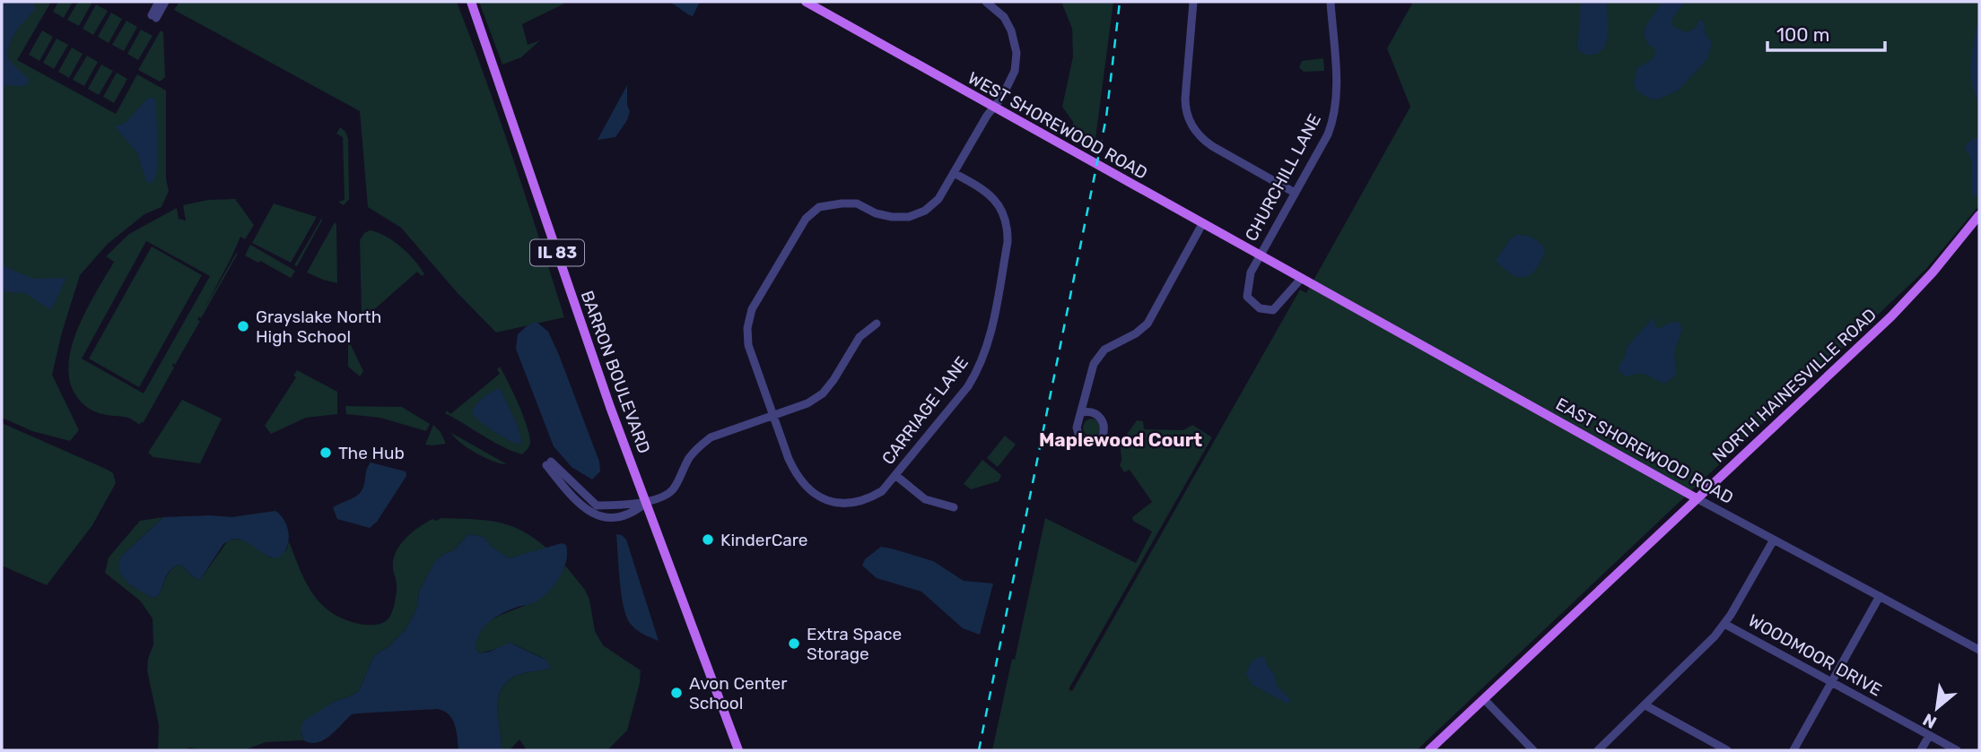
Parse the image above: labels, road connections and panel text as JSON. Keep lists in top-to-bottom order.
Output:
{
  "streets": {
    "main road": [
      "WEST SHOREWOOD ROAD",
      "IL 83",
      "BARRON BOULEVARD",
      "NORTH HAINESVILLE ROAD",
      "EAST SHOREWOOD ROAD"
    ],
    "street": ["CHURCHILL LANE", "CARRIAGE LANE", "WOODMOOR DRIVE"]
  },
  "crossings": [
    ["WEST SHOREWOOD ROAD", "CHURCHILL LANE"],
    ["WEST SHOREWOOD ROAD", "CARRIAGE LANE"],
    ["WEST SHOREWOOD ROAD", "EAST SHOREWOOD ROAD"],
    ["CHURCHILL LANE", "EAST SHOREWOOD ROAD"],
    ["NORTH HAINESVILLE ROAD", "EAST SHOREWOOD ROAD"]
  ],
  "districts": ["Maplewood Court"],
  "places": [
    "Grayslake North High School",
    "The Hub",
    "KinderCare",
    "Extra Space Storage",
    "Avon Center School"
  ],
  "scale_bar": "100 m",
  "north": "bottom left"
}
